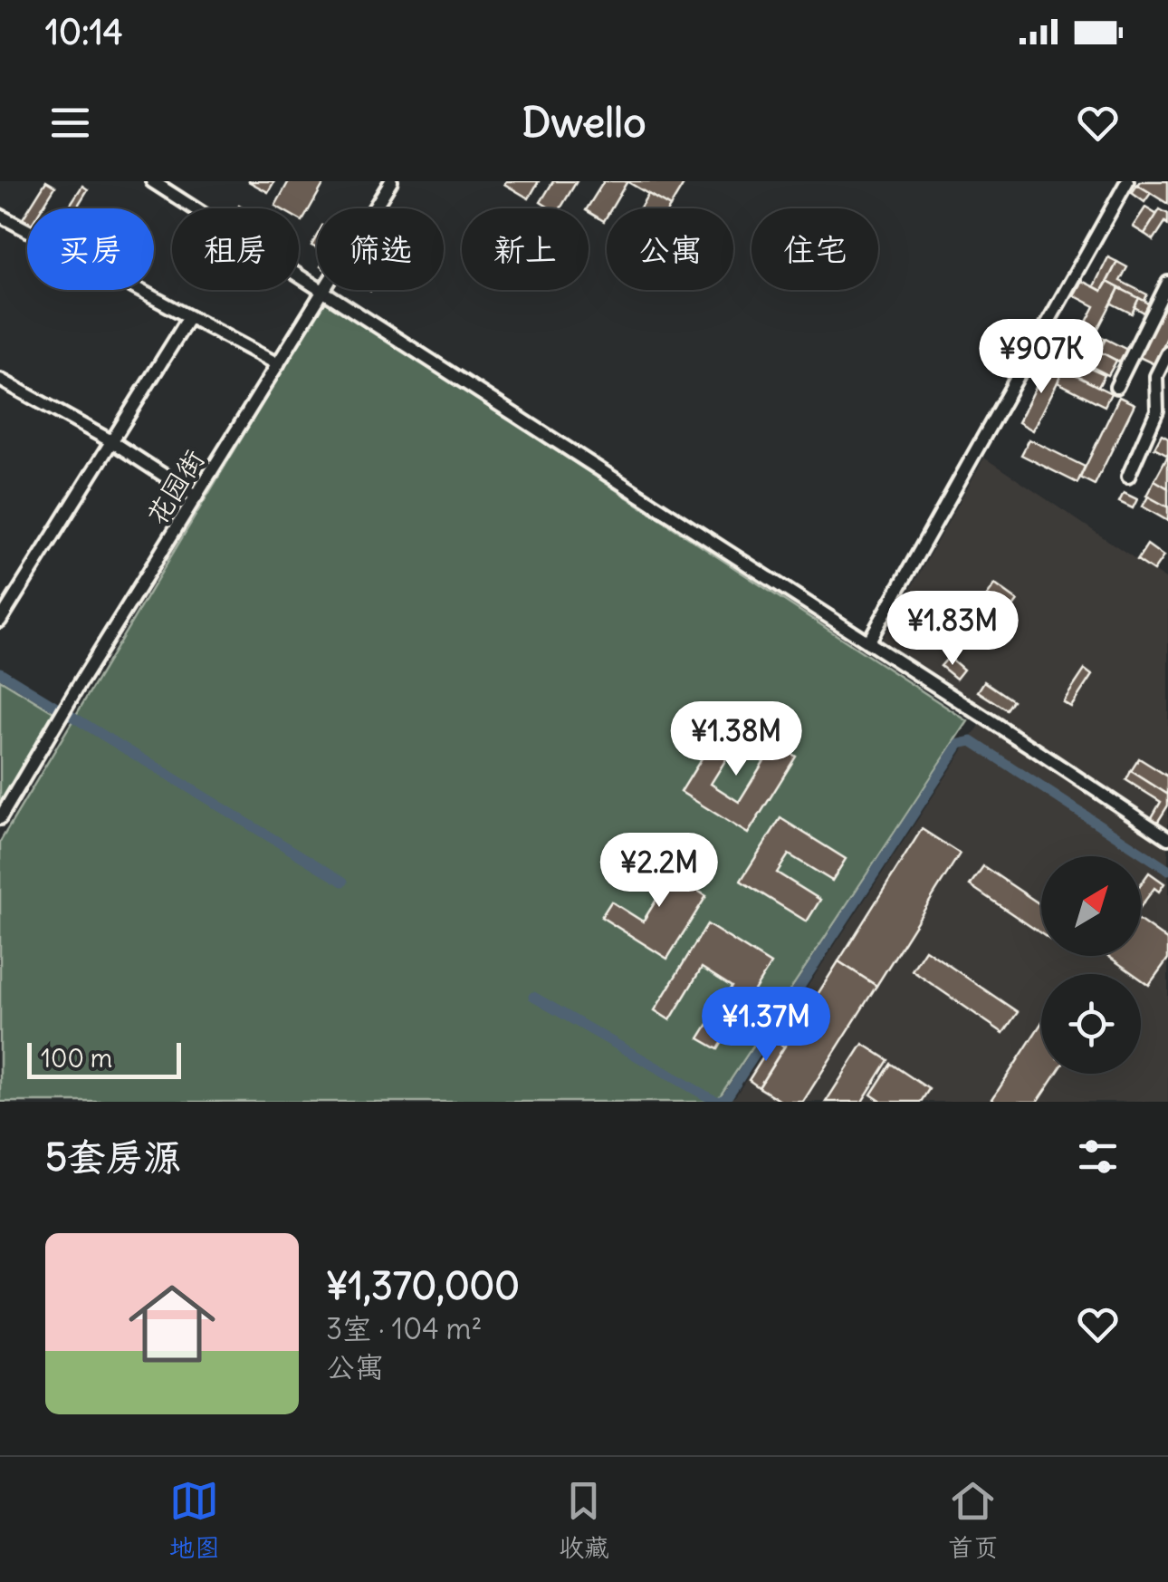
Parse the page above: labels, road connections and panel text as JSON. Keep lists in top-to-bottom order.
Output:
{
  "streets": {
    "street": ["花园街"]
  },
  "scale_bar": "100 m",
  "north": "top right",
  "page": {
    "status": "10:14",
    "header": "Dwello",
    "chip": [
      "买房",
      "租房",
      "筛选",
      "新上",
      "公寓",
      "住宅"
    ],
    "price": [
      "¥907K",
      "¥1.83M",
      "¥1.38M",
      "¥2.2M",
      "¥1.37M"
    ],
    "scale": "100 m",
    "heading": "5套房源",
    "list": [
      {
        "name": "¥1,370,000",
        "note": "3室 · 104 m² · 公寓"
      }
    ],
    "tabs": ["地图", "收藏", "首页"]
  }
}
